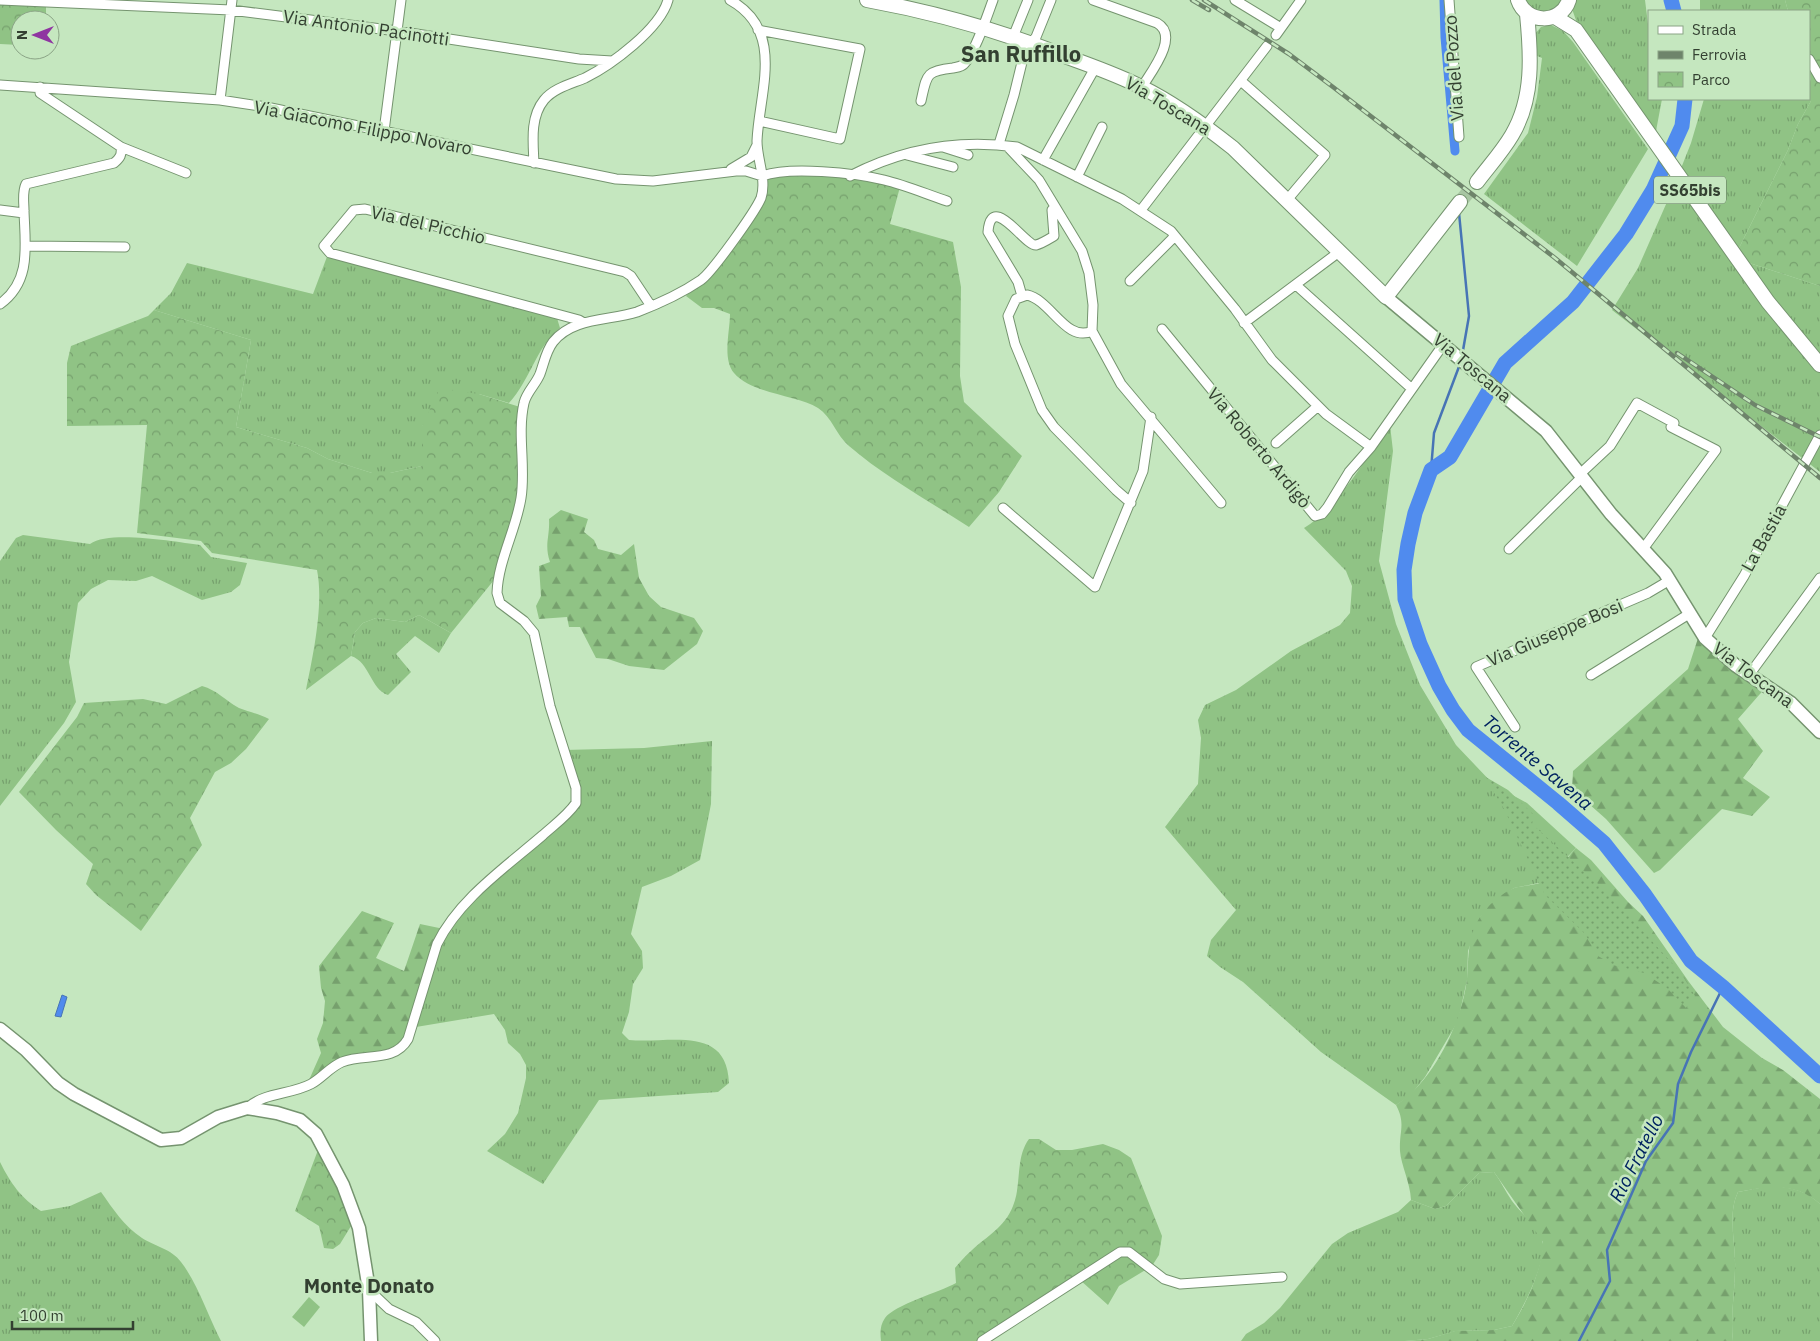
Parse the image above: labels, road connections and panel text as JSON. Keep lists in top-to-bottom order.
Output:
{
  "streets": {
    "main road": ["Via Toscana", "SS65bis"],
    "street": [
      "Via Antonio Pacinotti",
      "Via del Pozzo",
      "Via Giacomo Filippo Novaro",
      "Via del Picchio",
      "Via Roberto Ardigò",
      "La Bastia",
      "Via Giuseppe Bosi"
    ]
  },
  "crossings": [
    ["Via Toscana", "Via Roberto Ardigò"],
    ["Via Toscana", "La Bastia"],
    ["Via Toscana", "Via Giuseppe Bosi"]
  ],
  "districts": ["San Ruffillo", "Monte Donato"],
  "water": ["Torrente Savena", "Rio Fratello"],
  "legend": ["Strada", "Ferrovia", "Parco"],
  "scale_bar": "100 m",
  "north": "left"
}
